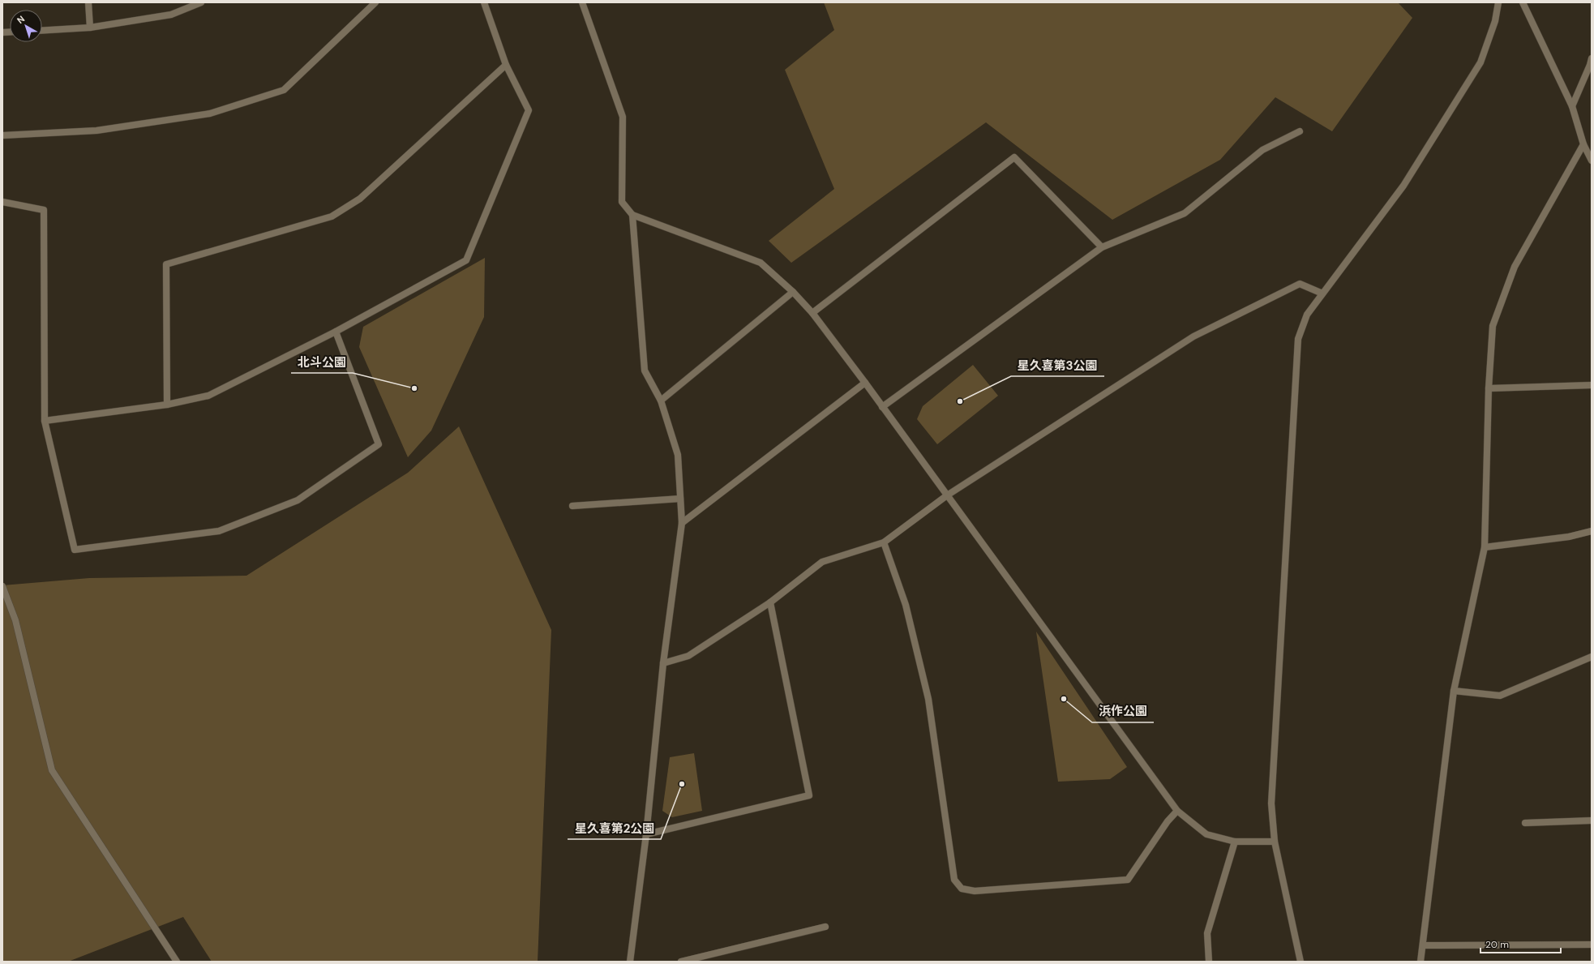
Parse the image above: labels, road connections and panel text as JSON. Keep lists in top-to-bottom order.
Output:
{
  "places": [
    "北斗公園",
    "星久喜第3公園",
    "浜作公園",
    "星久喜第2公園"
  ],
  "scale_bar": "20 m",
  "north": "top left"
}
